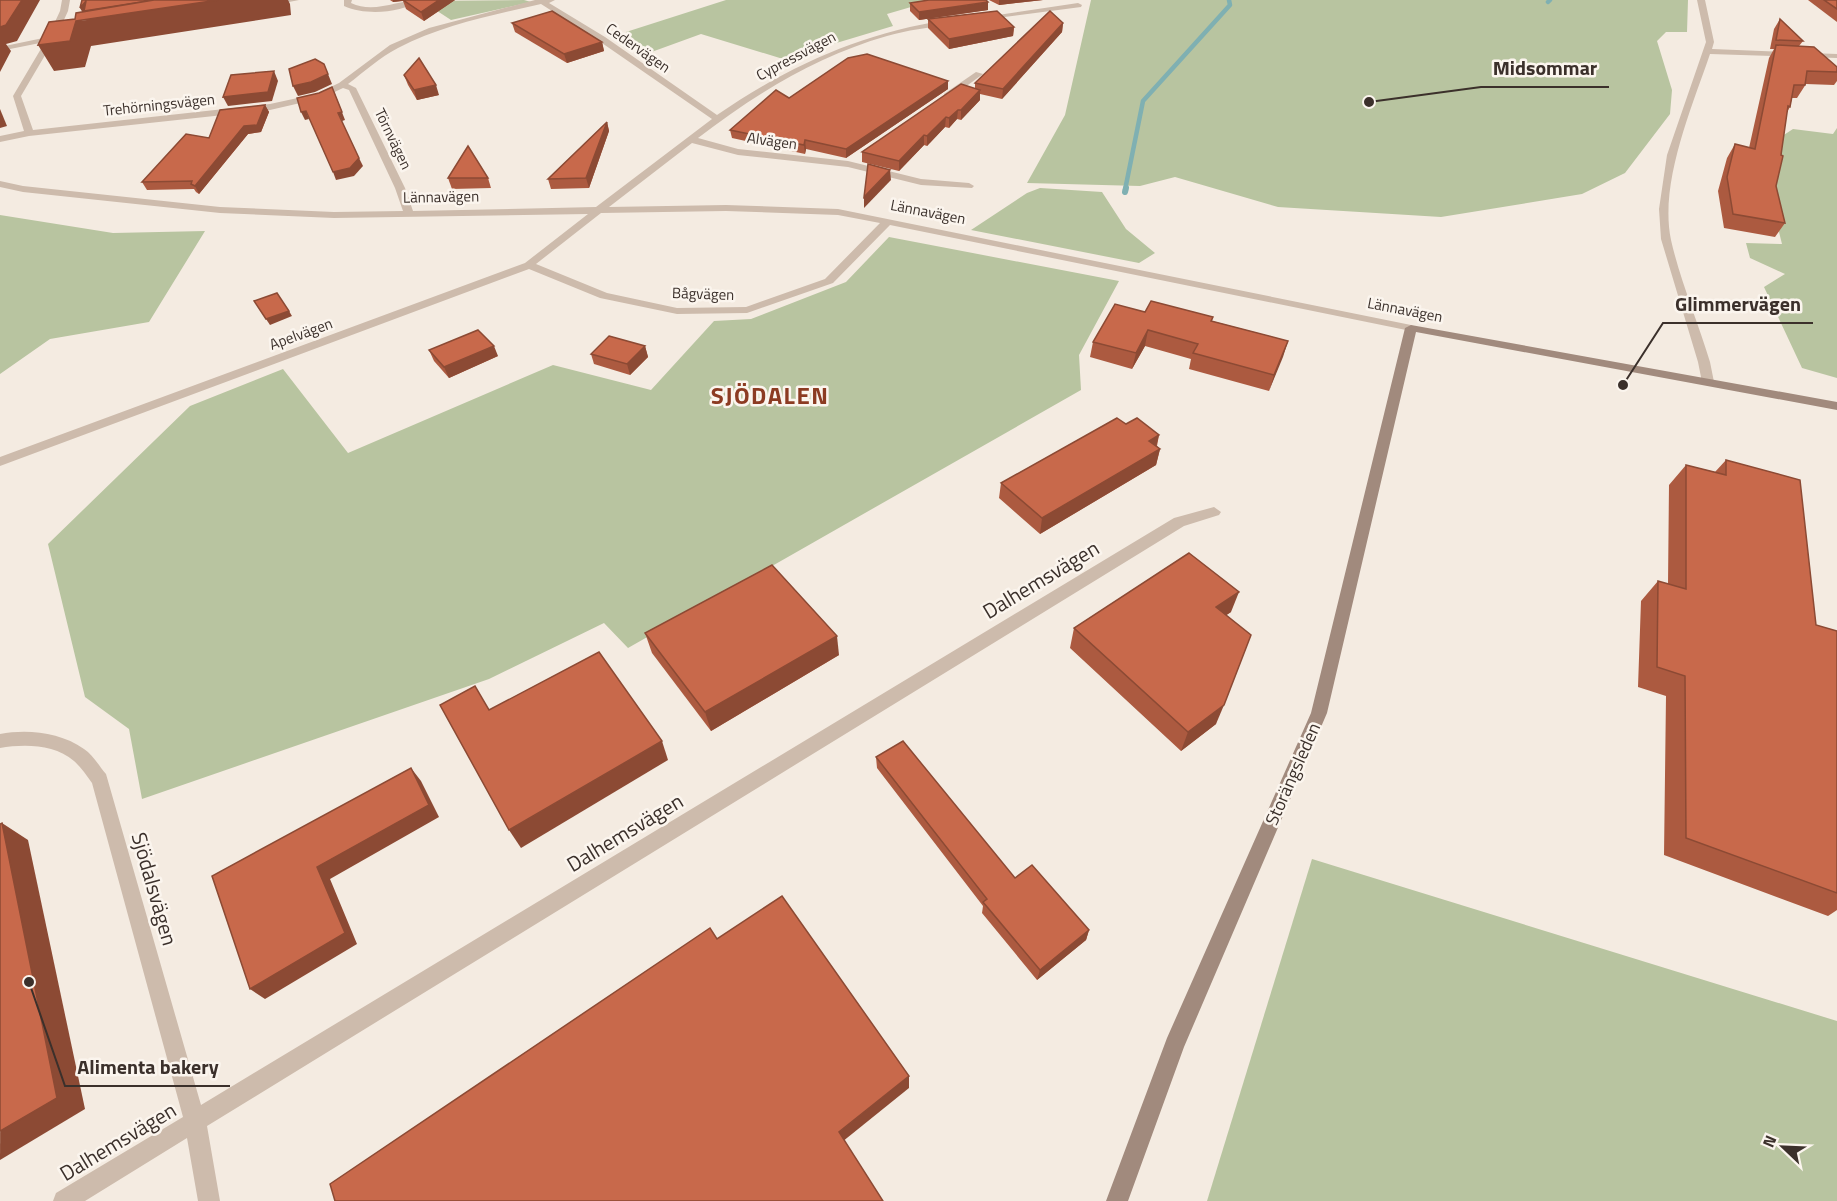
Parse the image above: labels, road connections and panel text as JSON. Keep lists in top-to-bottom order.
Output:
{
  "streets": {
    "main road": ["Lännavägen", "Storängsleden"],
    "street": [
      "Cedervägen",
      "Cypressvägen",
      "Trehörningsvägen",
      "Törnvägen",
      "Alvägen",
      "Bågvägen",
      "Apelvägen",
      "Dalhemsvägen",
      "Sjödalsvägen"
    ]
  },
  "crossings": [
    ["Cedervägen", "Cypressvägen"],
    ["Cedervägen", "Trehörningsvägen"],
    ["Cypressvägen", "Alvägen"],
    ["Cypressvägen", "Lännavägen"],
    ["Cypressvägen", "Apelvägen"],
    ["Trehörningsvägen", "Törnvägen"],
    ["Törnvägen", "Lännavägen"],
    ["Lännavägen", "Bågvägen"],
    ["Lännavägen", "Apelvägen"],
    ["Lännavägen", "Storängsleden"],
    ["Bågvägen", "Apelvägen"],
    ["Dalhemsvägen", "Sjödalsvägen"]
  ],
  "districts": ["SJÖDALEN"],
  "places": ["Midsommar", "Glimmervägen", "Alimenta bakery"],
  "north": "top left"
}
